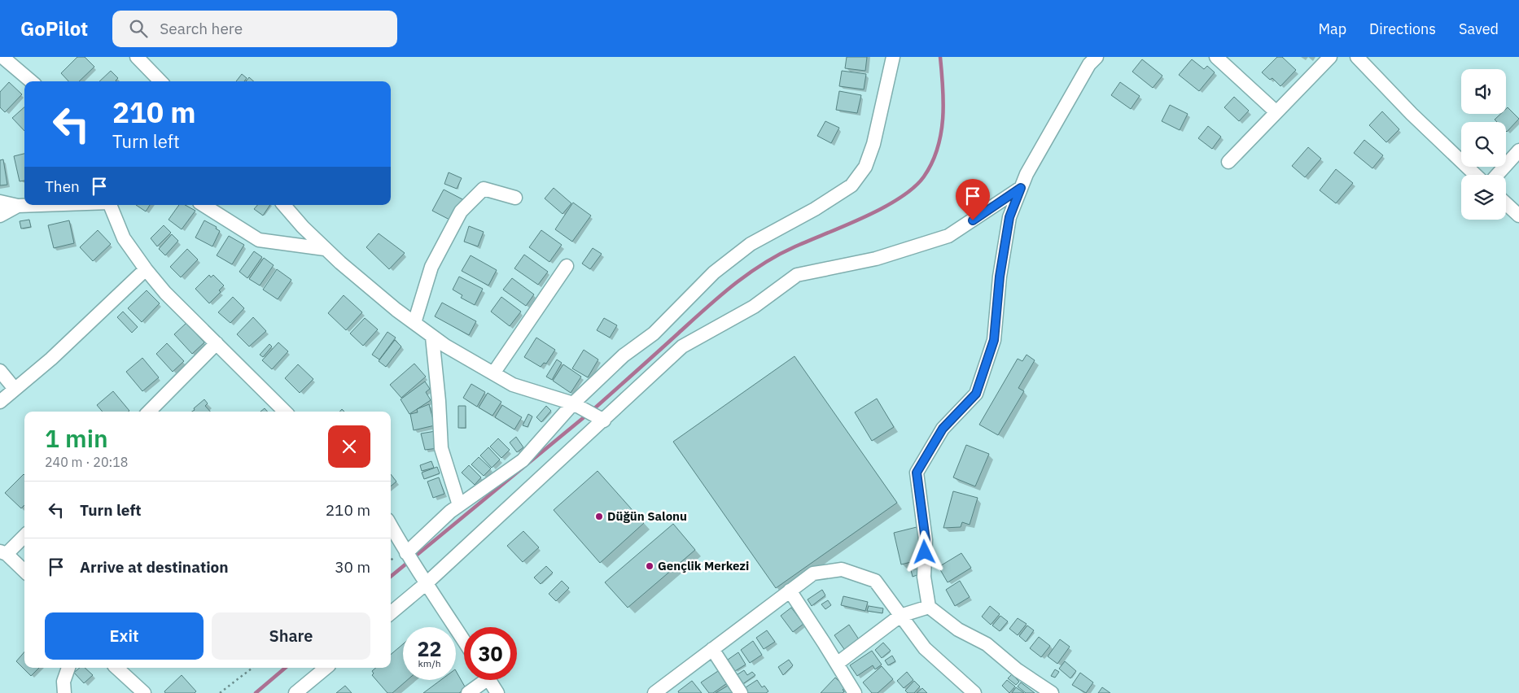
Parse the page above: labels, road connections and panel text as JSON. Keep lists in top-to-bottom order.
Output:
{
  "places": ["Düğün Salonu", "Gençlik Merkezi"],
  "page": {
    "header": "GoPilot",
    "search": "Search here",
    "nav": ["Map", "Directions", "Saved"],
    "turn": ["210 m", "Turn left"],
    "then": "Then",
    "heading": ["1 min", "240 m · 20:18"],
    "list": [
      {
        "name": "Turn left",
        "value": "210 m"
      },
      {
        "name": "Arrive at destination",
        "value": "30 m"
      }
    ],
    "buttons": ["Exit", "Share"],
    "speed": "22 km/h",
    "limit": "30"
  }
}
